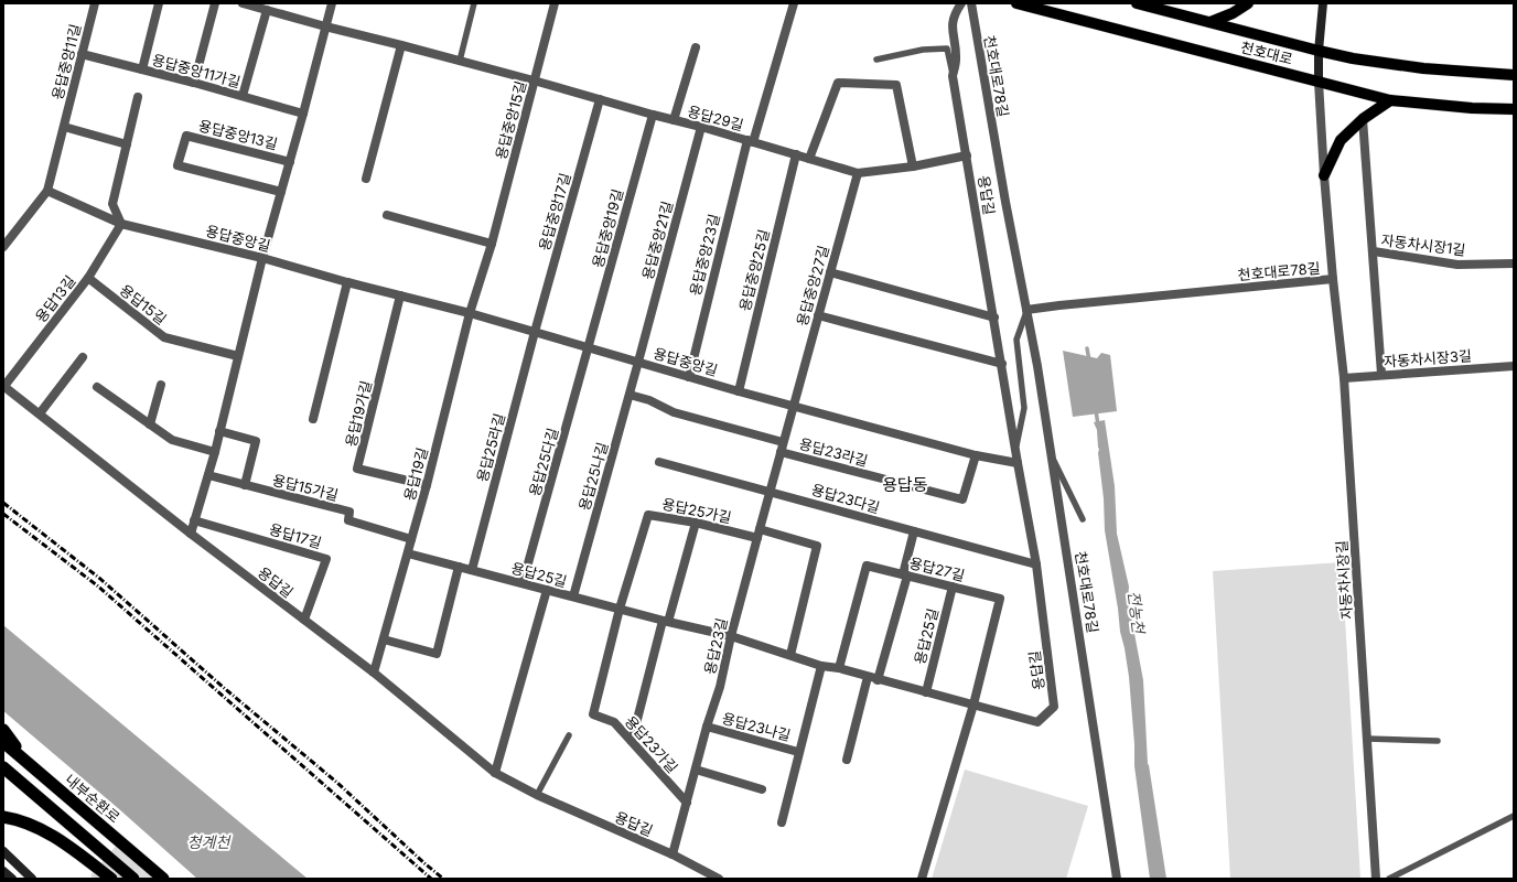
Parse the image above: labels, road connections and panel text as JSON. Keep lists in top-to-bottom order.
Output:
{
  "streets": {
    "highway": ["내부순환로"],
    "main road": ["천호대로", "천호대로78길"],
    "street": [
      "용답중앙11길",
      "용답중앙11가길",
      "용답29길",
      "용답중앙15길",
      "용답중앙13길",
      "용답길",
      "용답중앙17길",
      "용답중앙19길",
      "용답중앙길",
      "용답중앙21길",
      "자동차시장1길",
      "용답중앙23길",
      "용답중앙25길",
      "용답중앙27길",
      "용답13길",
      "용답15길",
      "자동차시장3길",
      "용답19가길",
      "용답25라길",
      "용답23라길",
      "용답25다길",
      "용답19길",
      "용답25나길",
      "용답15가길",
      "용답23다길",
      "용답25가길",
      "용답17길",
      "용답27길",
      "용답25길",
      "자동차시장길",
      "용답23길",
      "용답23나길",
      "용답23가길"
    ]
  },
  "crossings": [
    ["천호대로", "천호대로78길"],
    ["용답중앙11길", "용답중앙11가길"],
    ["용답중앙11길", "용답중앙길"],
    ["용답중앙11가길", "용답중앙13길"],
    ["천호대로78길", "자동차시장길"],
    ["용답29길", "용답중앙15길"],
    ["용답29길", "용답중앙13길"],
    ["용답29길", "용답길"],
    ["용답29길", "용답중앙17길"],
    ["용답29길", "용답중앙19길"],
    ["용답29길", "용답중앙21길"],
    ["용답29길", "용답중앙23길"],
    ["용답29길", "용답중앙25길"],
    ["용답29길", "용답중앙27길"],
    ["용답중앙15길", "용답중앙길"],
    ["용답중앙15길", "용답19길"],
    ["용답중앙13길", "용답중앙길"],
    ["용답길", "용답중앙길"],
    ["용답길", "용답13길"],
    ["용답길", "용답19길"],
    ["용답길", "용답23다길"],
    ["용답길", "용답17길"],
    ["용답길", "용답27길"],
    ["용답길", "용답25길"],
    ["용답길", "용답23길"],
    ["용답중앙17길", "용답중앙길"],
    ["용답중앙17길", "용답25라길"],
    ["용답중앙19길", "용답중앙길"],
    ["용답중앙19길", "용답25다길"],
    ["용답중앙길", "용답중앙21길"],
    ["용답중앙길", "용답중앙23길"],
    ["용답중앙길", "용답중앙25길"],
    ["용답중앙길", "용답중앙27길"],
    ["용답중앙길", "용답13길"],
    ["용답중앙길", "용답19가길"],
    ["용답중앙길", "용답25라길"],
    ["용답중앙길", "용답23라길"],
    ["용답중앙길", "용답25다길"],
    ["용답중앙길", "용답19길"],
    ["용답중앙길", "용답25나길"],
    ["용답중앙길", "용답23길"],
    ["용답중앙21길", "용답25나길"],
    ["자동차시장1길", "자동차시장3길"],
    ["용답중앙27길", "용답23길"],
    ["용답13길", "용답15길"],
    ["자동차시장3길", "자동차시장길"],
    ["용답19가길", "용답19길"],
    ["용답25라길", "용답25길"],
    ["용답23라길", "용답23길"],
    ["용답25다길", "용답25길"],
    ["용답19길", "용답15가길"],
    ["용답19길", "용답25길"],
    ["용답25나길", "용답25길"],
    ["용답23다길", "용답23길"],
    ["용답25가길", "용답25길"],
    ["용답25가길", "용답23길"],
    ["용답25가길", "용답23가길"],
    ["용답27길", "용답25길"],
    ["용답25길", "용답23길"],
    ["용답25길", "용답23나길"],
    ["용답25길", "용답23가길"],
    ["용답23길", "용답23나길"],
    ["용답23길", "용답23가길"]
  ],
  "districts": ["용답동"],
  "water": ["전농천", "청계천"]
}
